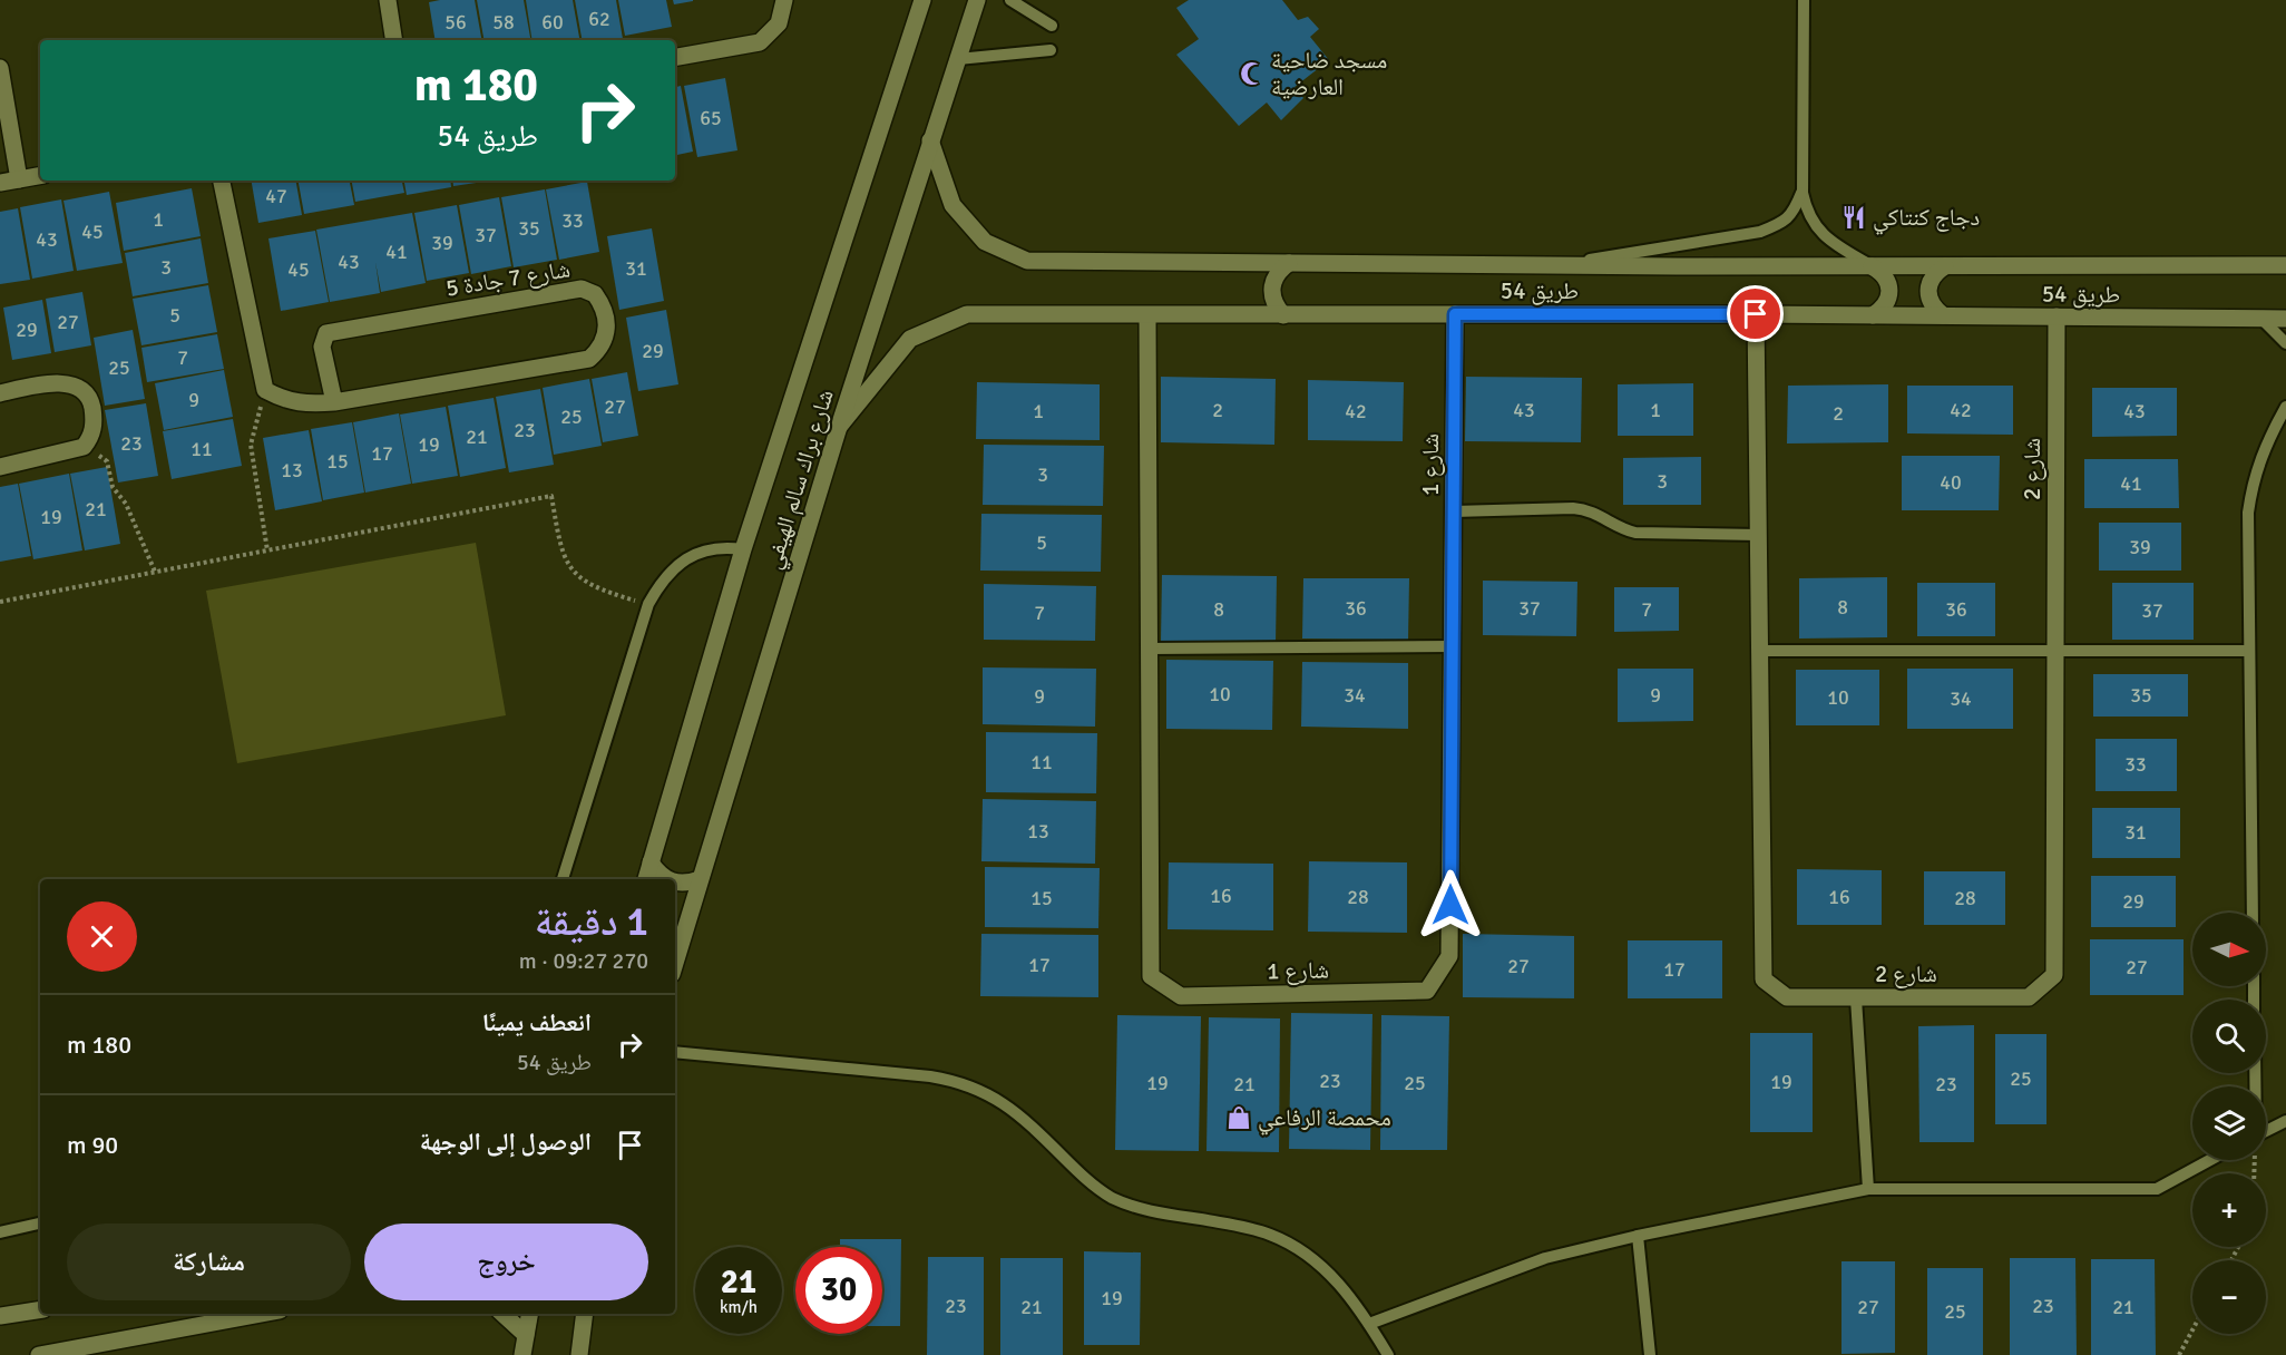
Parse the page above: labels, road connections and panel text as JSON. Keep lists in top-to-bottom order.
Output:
{
  "streets": {
    "street": [
      "شارع 7 جادة 5",
      "طريق 54",
      "شارع 1",
      "شارع 2",
      "شارع براك سالم الهيفي"
    ]
  },
  "crossings": [
    ["طريق 54", "شارع 1"],
    ["طريق 54", "شارع 2"],
    ["طريق 54", "شارع براك سالم الهيفي"]
  ],
  "places": {
    "mosque": ["مسجد ضاحية العارضية"],
    "restaurant": ["دجاج كنتاكي"],
    "shop": ["محمصة الرفاعي"]
  },
  "house_numbers": [
    "62",
    "56",
    "58",
    "60",
    "65",
    "47",
    "1",
    "33",
    "35",
    "45",
    "37",
    "43",
    "39",
    "41",
    "43",
    "3",
    "31",
    "45",
    "5",
    "27",
    "29",
    "29",
    "7",
    "25",
    "9",
    "27",
    "2",
    "43",
    "1",
    "42",
    "1",
    "42",
    "43",
    "2",
    "25",
    "23",
    "21",
    "23",
    "19",
    "11",
    "17",
    "15",
    "13",
    "3",
    "3",
    "40",
    "41",
    "21",
    "19",
    "5",
    "39",
    "8",
    "36",
    "37",
    "8",
    "7",
    "36",
    "37",
    "7",
    "10",
    "34",
    "9",
    "35",
    "9",
    "10",
    "34",
    "11",
    "33",
    "13",
    "31",
    "16",
    "28",
    "16",
    "15",
    "28",
    "29",
    "17",
    "27",
    "27",
    "17",
    "25",
    "23",
    "19",
    "19",
    "25",
    "21",
    "23",
    "19",
    "23",
    "23",
    "21",
    "27",
    "21",
    "25"
  ],
  "north": "right",
  "page": {
    "turn": ["180 m", "طريق 54"],
    "heading": ["1 دقيقة", "270 m · 09:27"],
    "map_buttons": ["+", "−"],
    "list": [
      {
        "name": "انعطف يمينًا",
        "note": "طريق 54",
        "value": "180 m"
      },
      {
        "name": "الوصول إلى الوجهة",
        "value": "90 m"
      }
    ],
    "buttons": ["خروج", "مشاركة"],
    "speed": "21 km/h",
    "limit": "30"
  }
}
